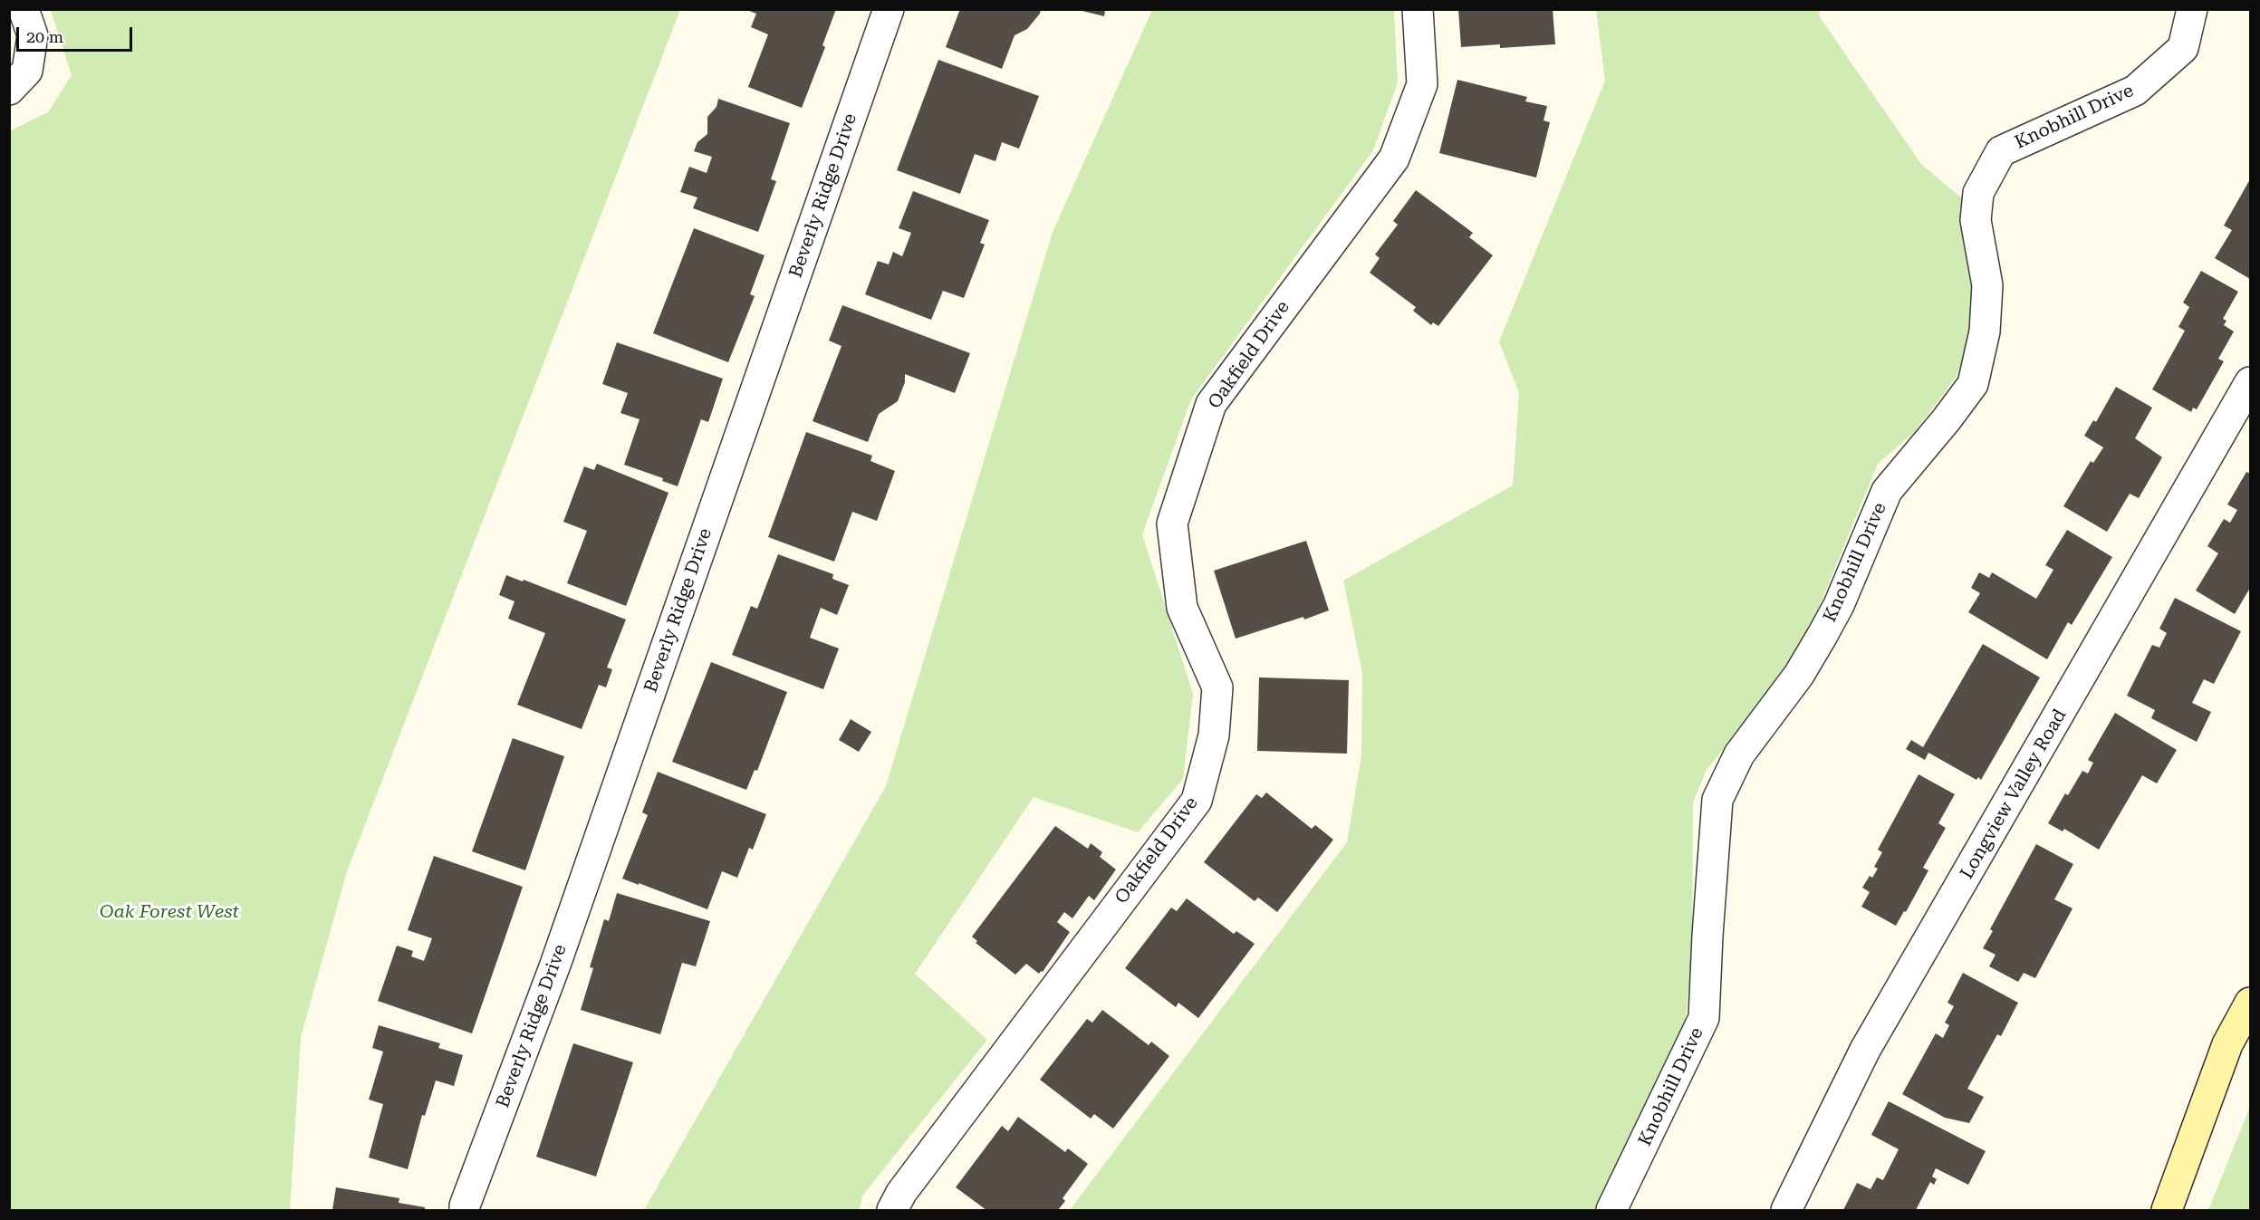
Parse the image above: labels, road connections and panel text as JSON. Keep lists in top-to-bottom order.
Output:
{
  "streets": {
    "street": [
      "Knobhill Drive",
      "Beverly Ridge Drive",
      "Oakfield Drive",
      "Longview Valley Road"
    ]
  },
  "parks": ["Oak Forest West"],
  "scale_bar": "20 m"
}
